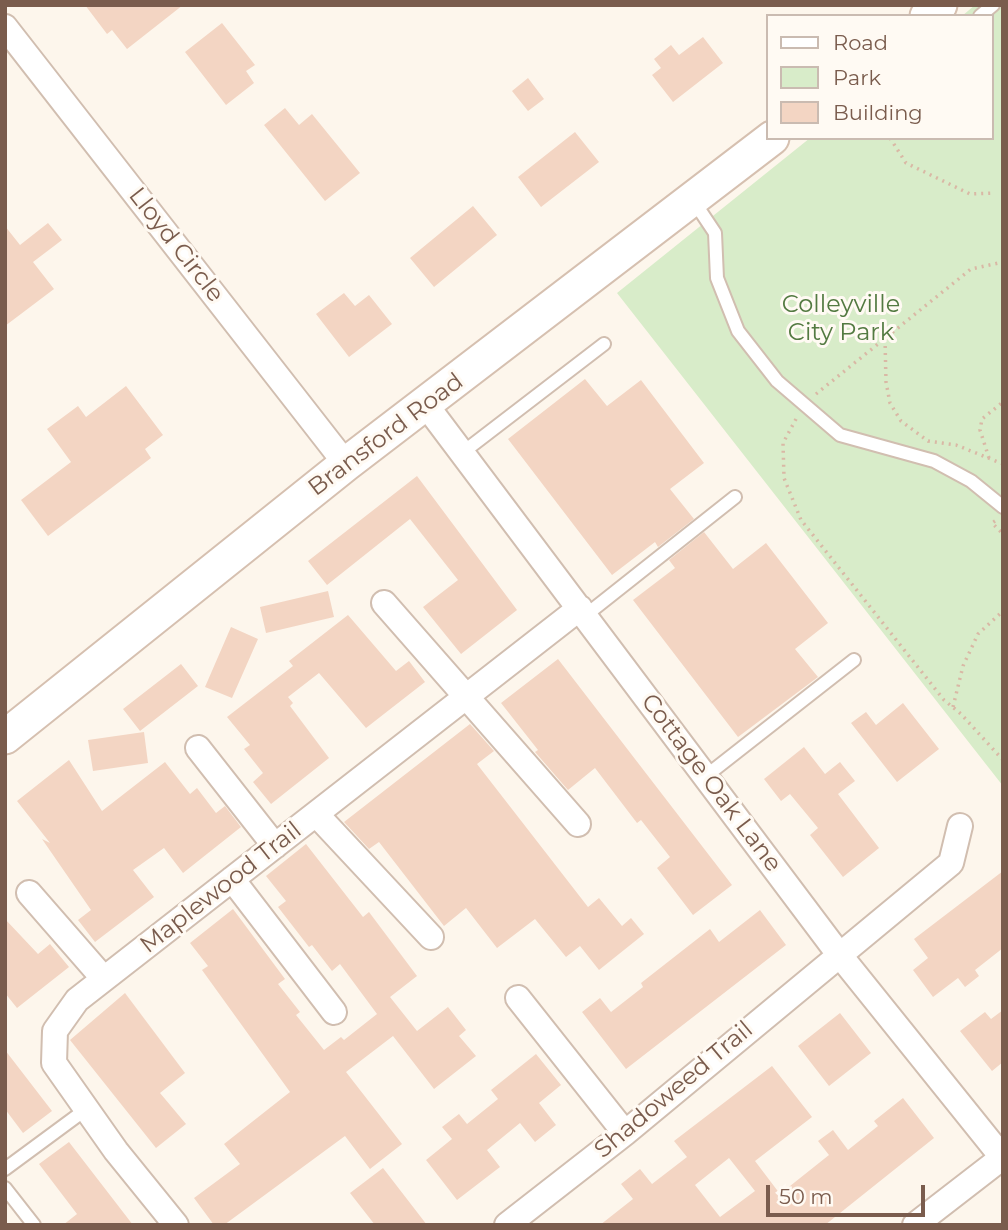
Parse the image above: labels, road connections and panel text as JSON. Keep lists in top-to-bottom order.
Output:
{
  "streets": {
    "street": [
      "Lloyd Circle",
      "Bransford Road",
      "Cottage Oak Lane",
      "Maplewood Trail",
      "Shadoweed Trail"
    ]
  },
  "crossings": [
    ["Lloyd Circle", "Bransford Road"],
    ["Bransford Road", "Cottage Oak Lane"],
    ["Cottage Oak Lane", "Maplewood Trail"],
    ["Cottage Oak Lane", "Shadoweed Trail"]
  ],
  "parks": ["Colleyville City Park"],
  "legend": ["Road", "Park", "Building"],
  "scale_bar": "50 m"
}
